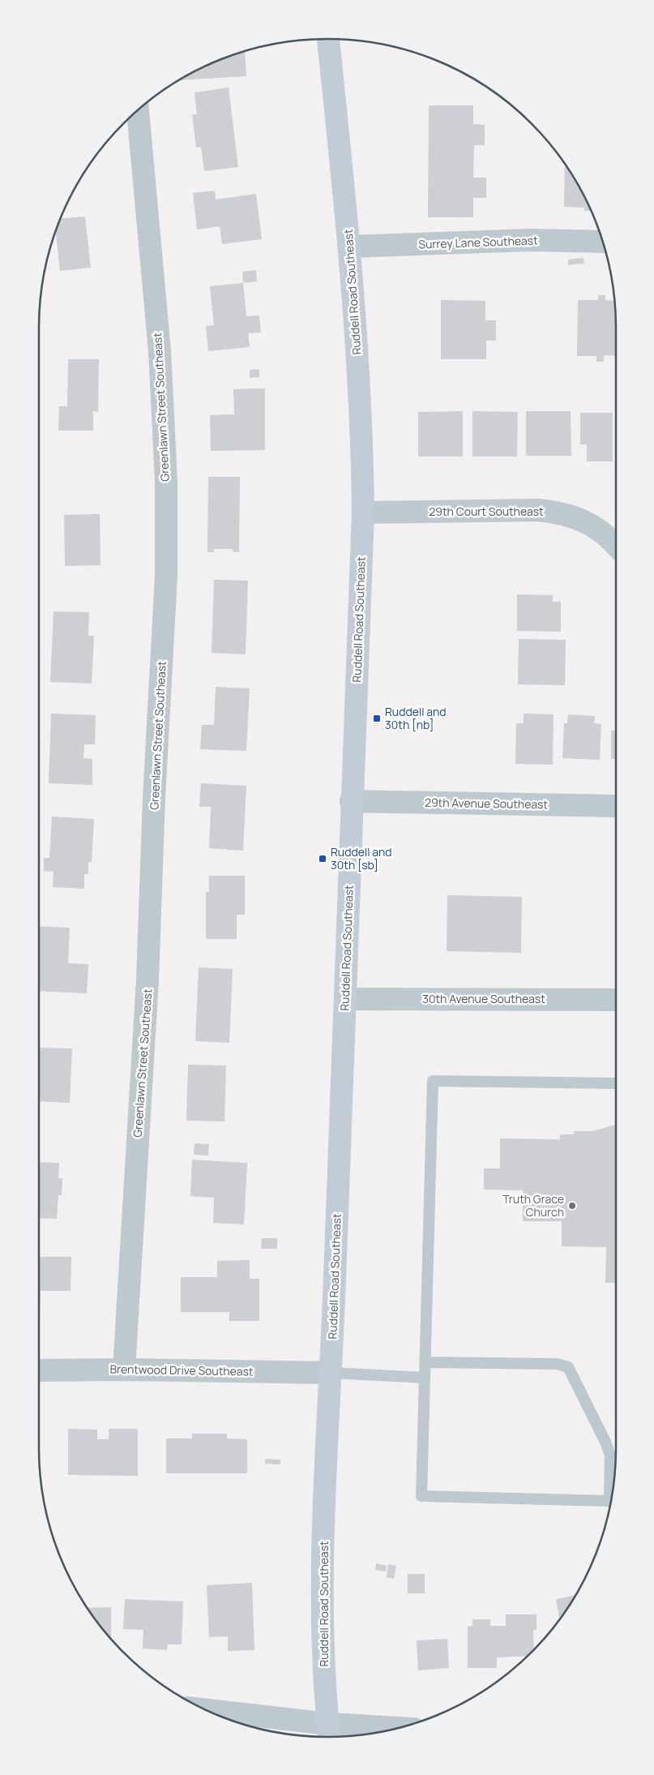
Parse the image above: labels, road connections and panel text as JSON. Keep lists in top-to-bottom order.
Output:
{
  "streets": {
    "main road": ["Ruddell Road Southeast"],
    "street": [
      "Surrey Lane Southeast",
      "Greenlawn Street Southeast",
      "29th Court Southeast",
      "29th Avenue Southeast",
      "30th Avenue Southeast",
      "Brentwood Drive Southeast"
    ]
  },
  "crossings": [
    ["Surrey Lane Southeast", "Ruddell Road Southeast"],
    ["Ruddell Road Southeast", "29th Court Southeast"],
    ["Ruddell Road Southeast", "29th Avenue Southeast"],
    ["Ruddell Road Southeast", "30th Avenue Southeast"],
    ["Ruddell Road Southeast", "Brentwood Drive Southeast"],
    ["Greenlawn Street Southeast", "Brentwood Drive Southeast"]
  ],
  "places": {
    "transit": ["Ruddell and 30th [nb]", "Ruddell and 30th [sb]"],
    "other": ["Truth Grace Church"]
  }
}
